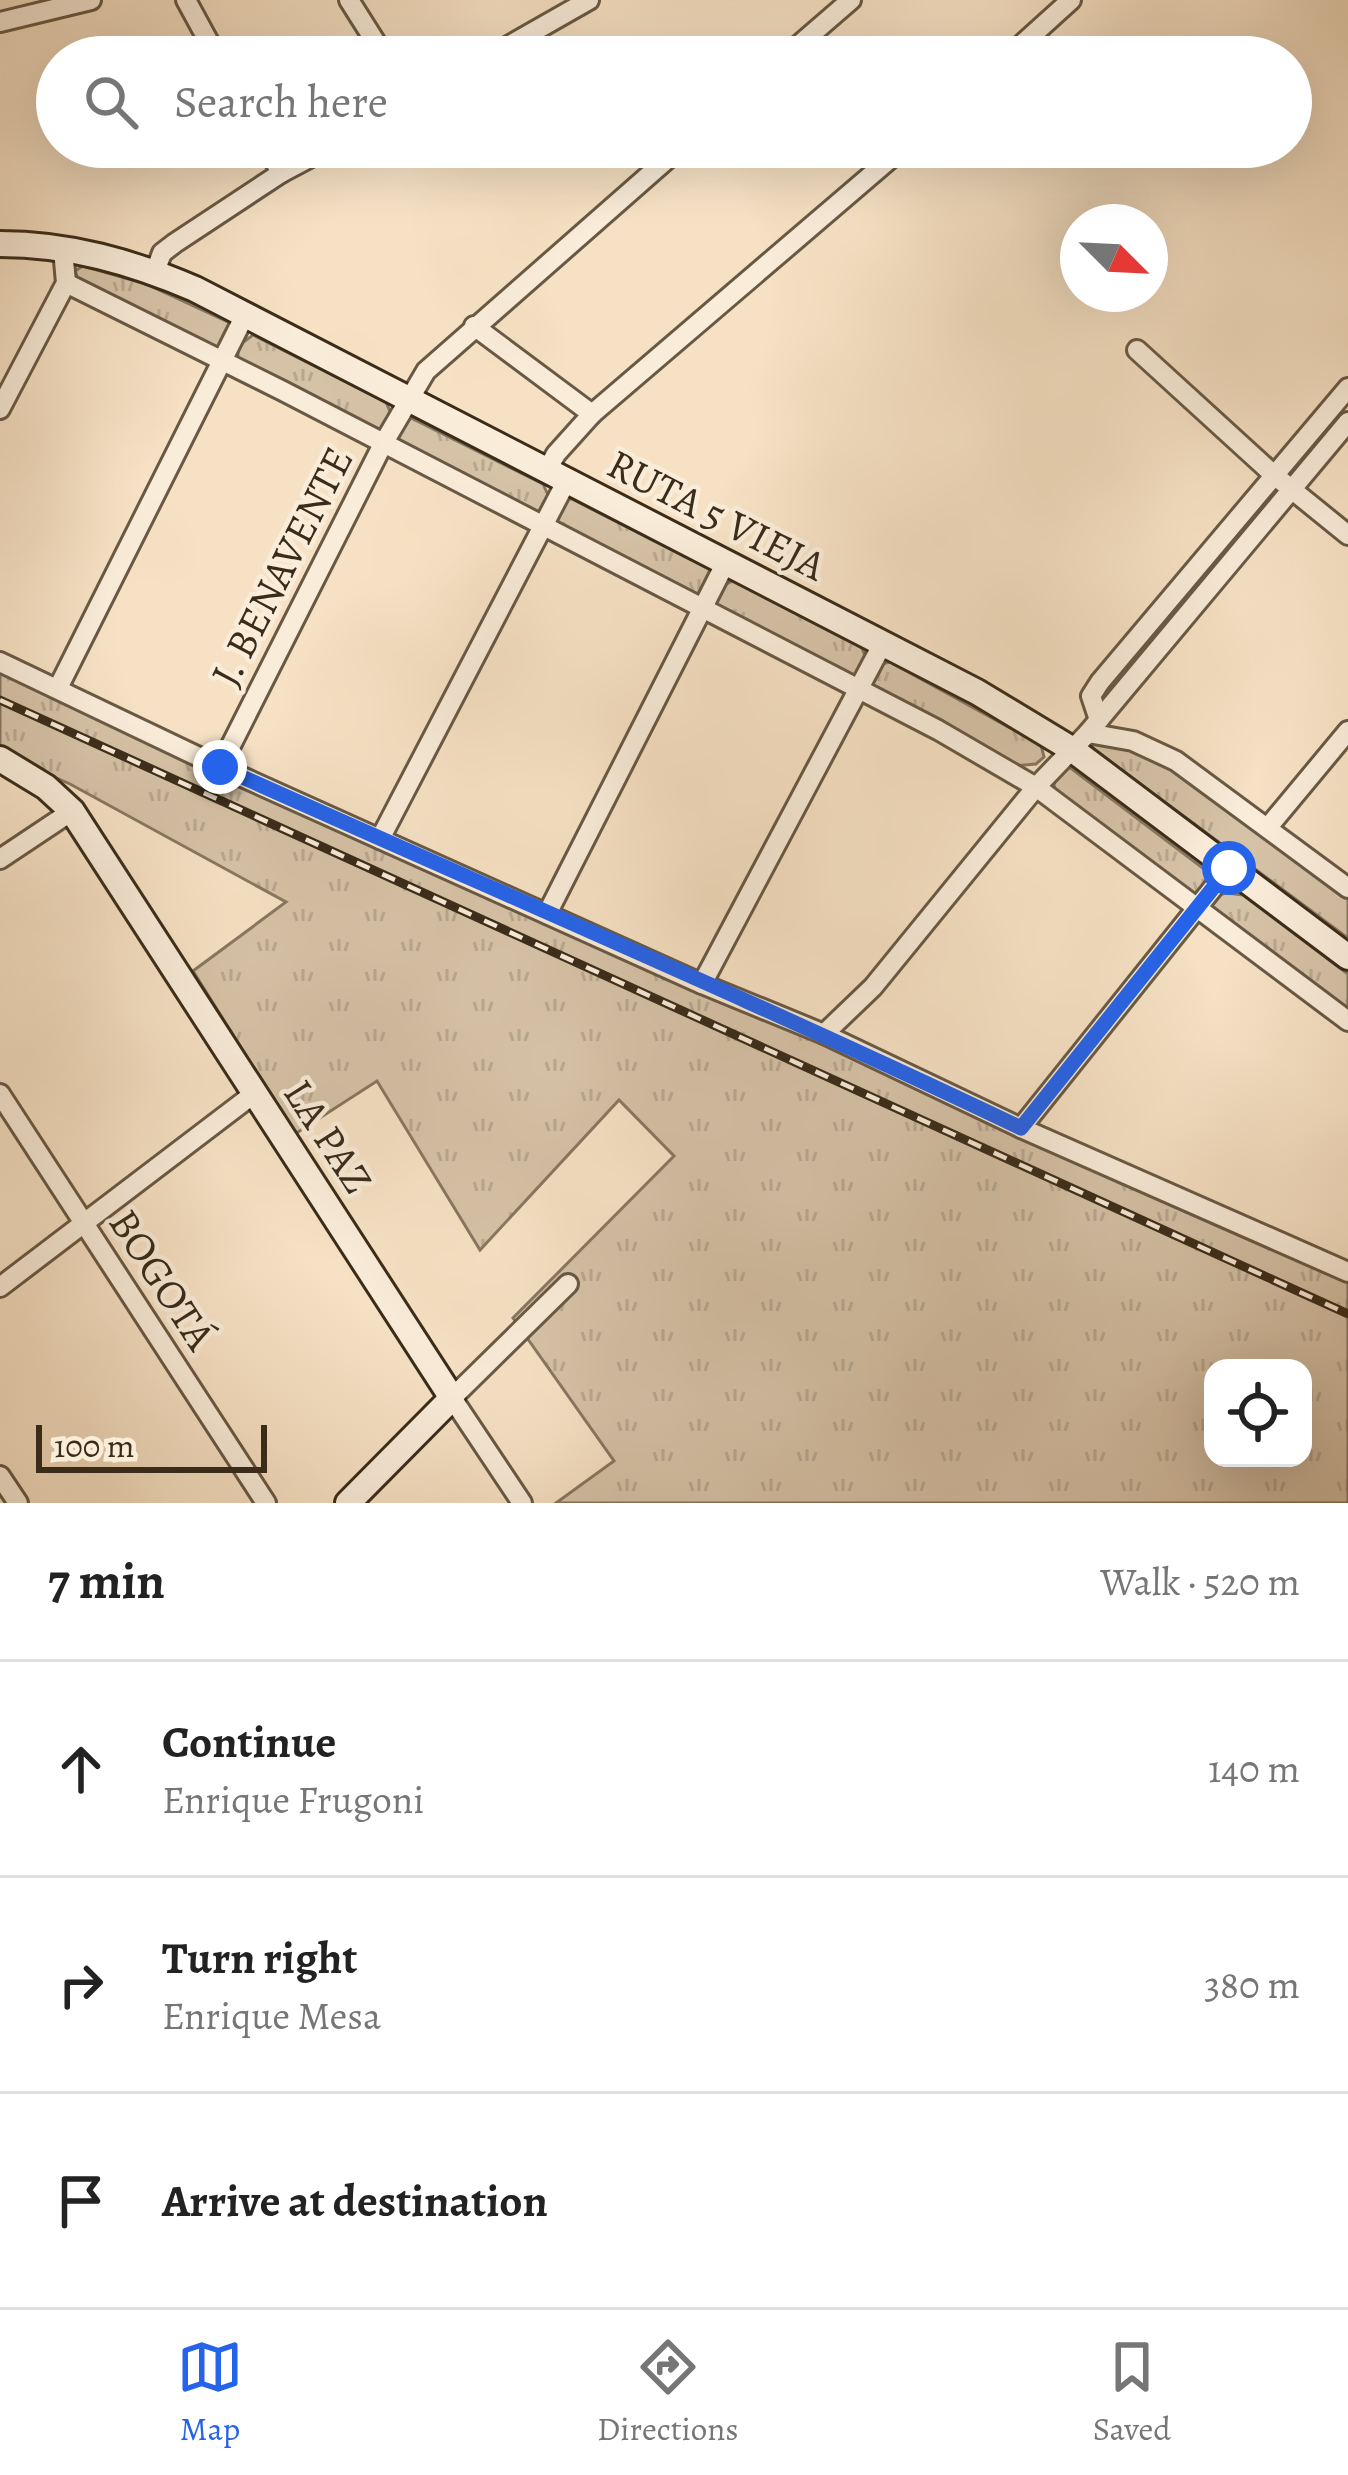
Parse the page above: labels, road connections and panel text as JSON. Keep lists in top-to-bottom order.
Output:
{
  "streets": {
    "street": [
      "RUTA 5 VIEJA",
      "J. BENAVENTE",
      "LA PAZ",
      "BOGOTÁ"
    ]
  },
  "crossings": [
    ["RUTA 5 VIEJA", "J. BENAVENTE"]
  ],
  "scale_bar": "100 m",
  "north": "bottom right",
  "page": {
    "search": "Search here",
    "scale": "100 m",
    "heading": ["7 min", "Walk · 520 m"],
    "list": [
      ["Continue", "Enrique Frugoni", "140 m"],
      ["Turn right", "Enrique Mesa", "380 m"],
      "Arrive at destination"
    ],
    "nav": ["Map", "Directions", "Saved"]
  }
}
